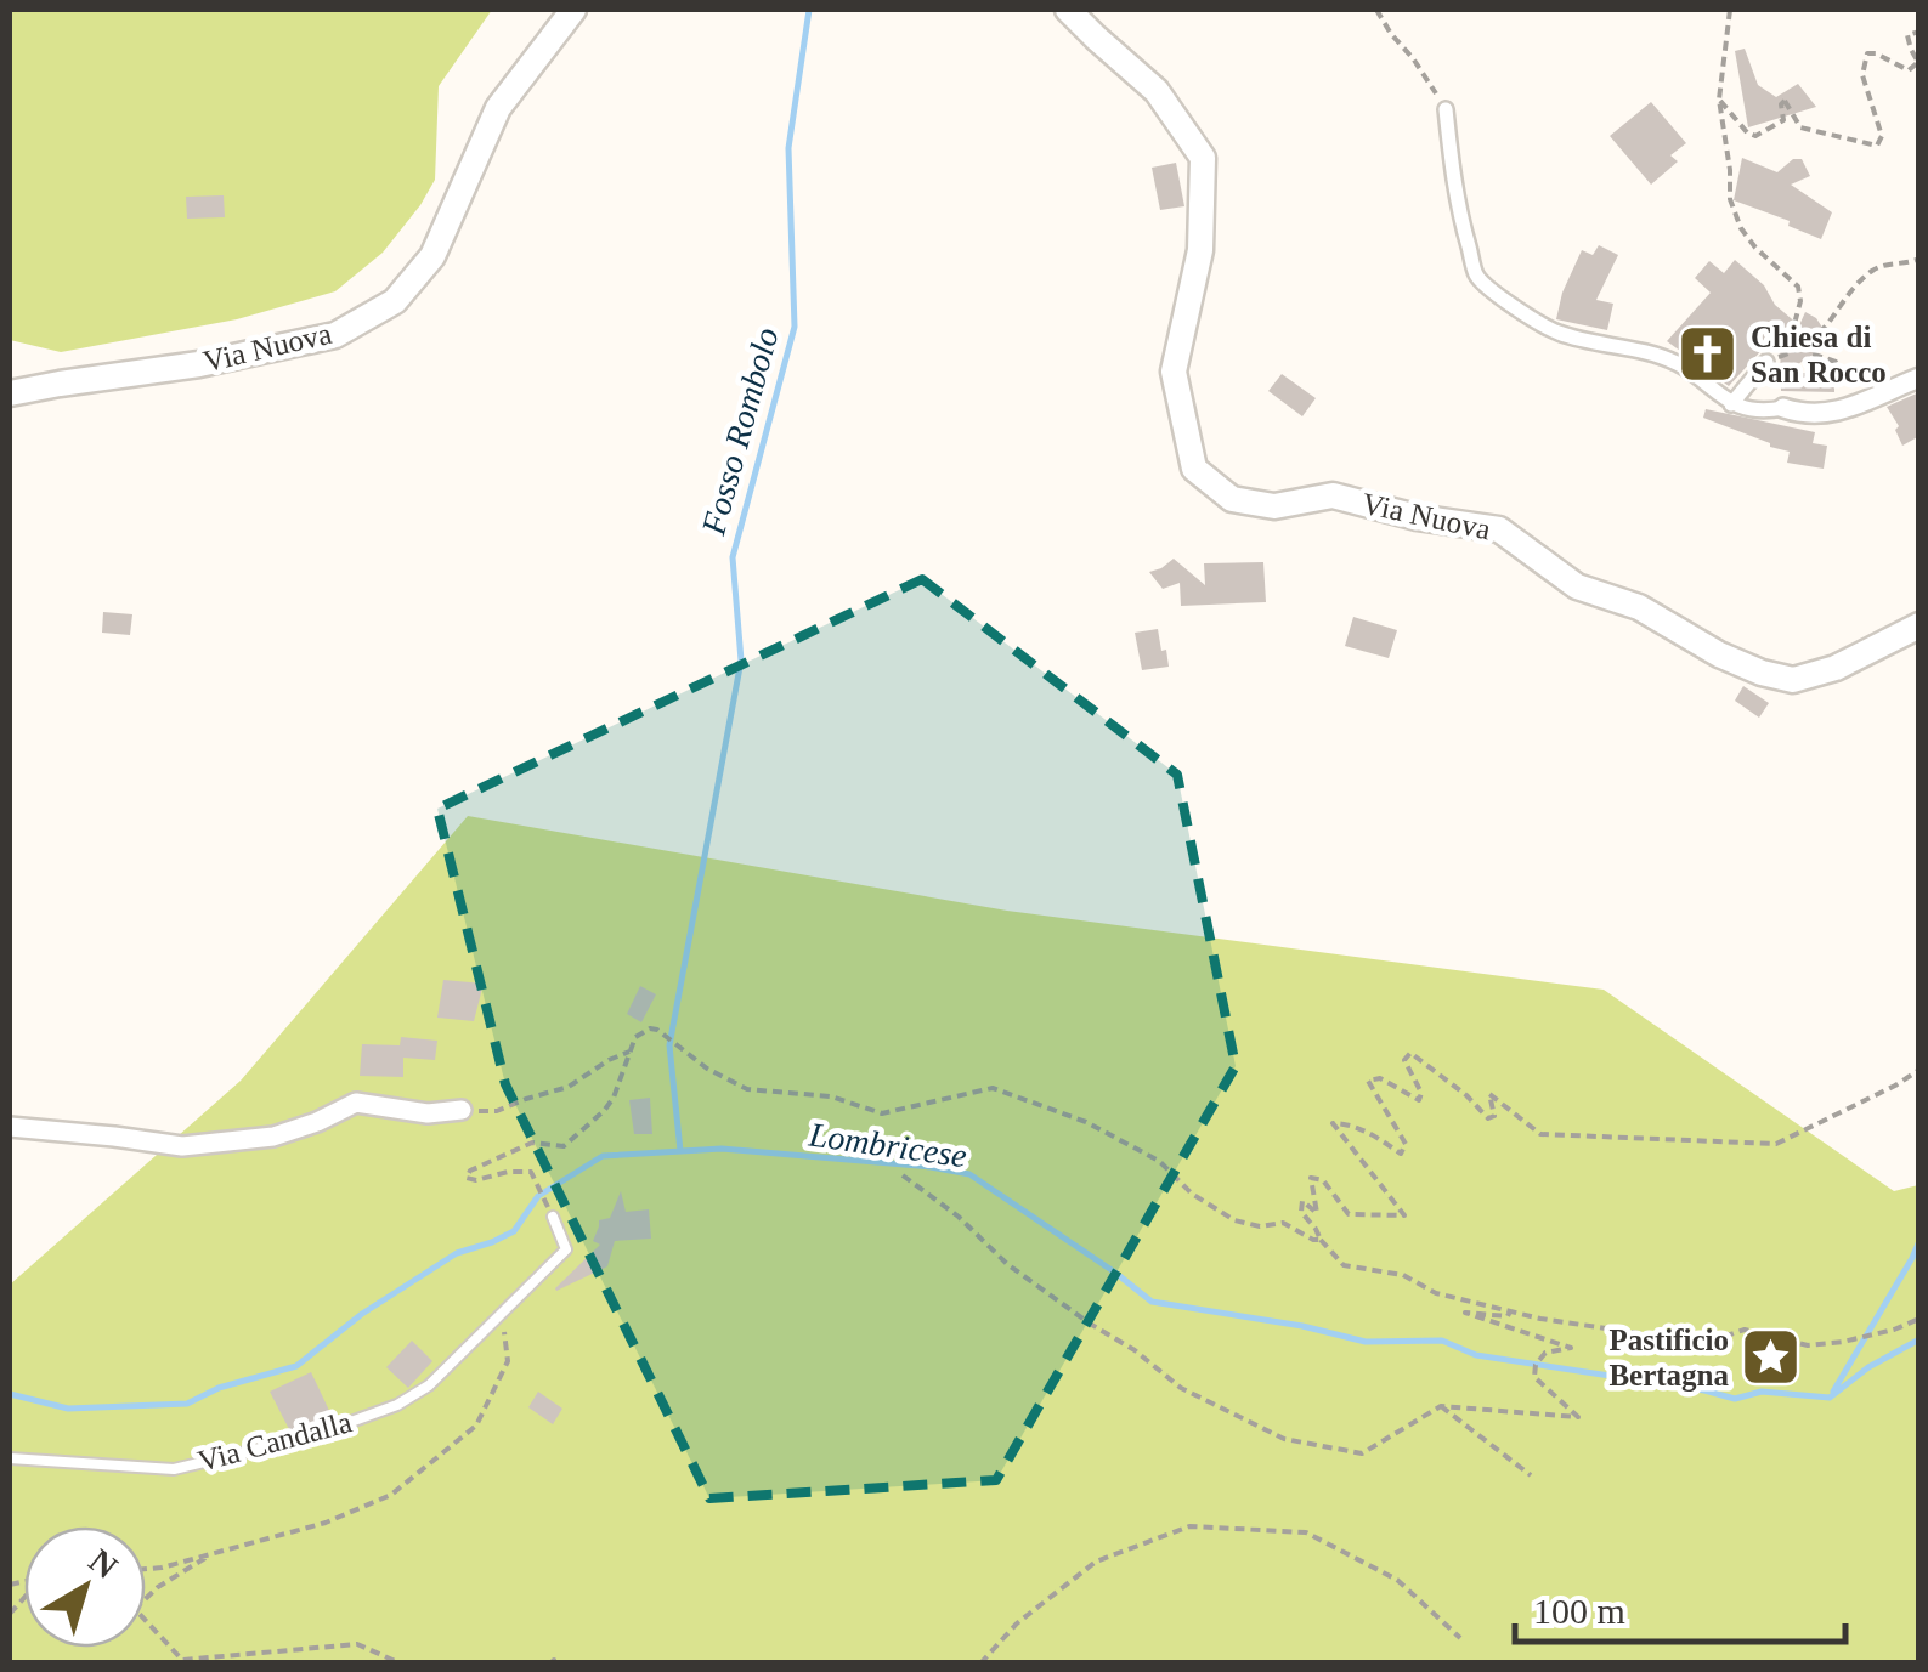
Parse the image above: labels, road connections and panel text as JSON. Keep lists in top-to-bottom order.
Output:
{
  "streets": {
    "street": ["Via Nuova"],
    "lane": ["Via Candalla"]
  },
  "water": ["Fosso Rombolo", "Lombricese"],
  "places": {
    "church": ["Chiesa di San Rocco"],
    "place": ["Pastificio Bertagna"]
  },
  "scale_bar": "100 m",
  "north": "top right"
}
